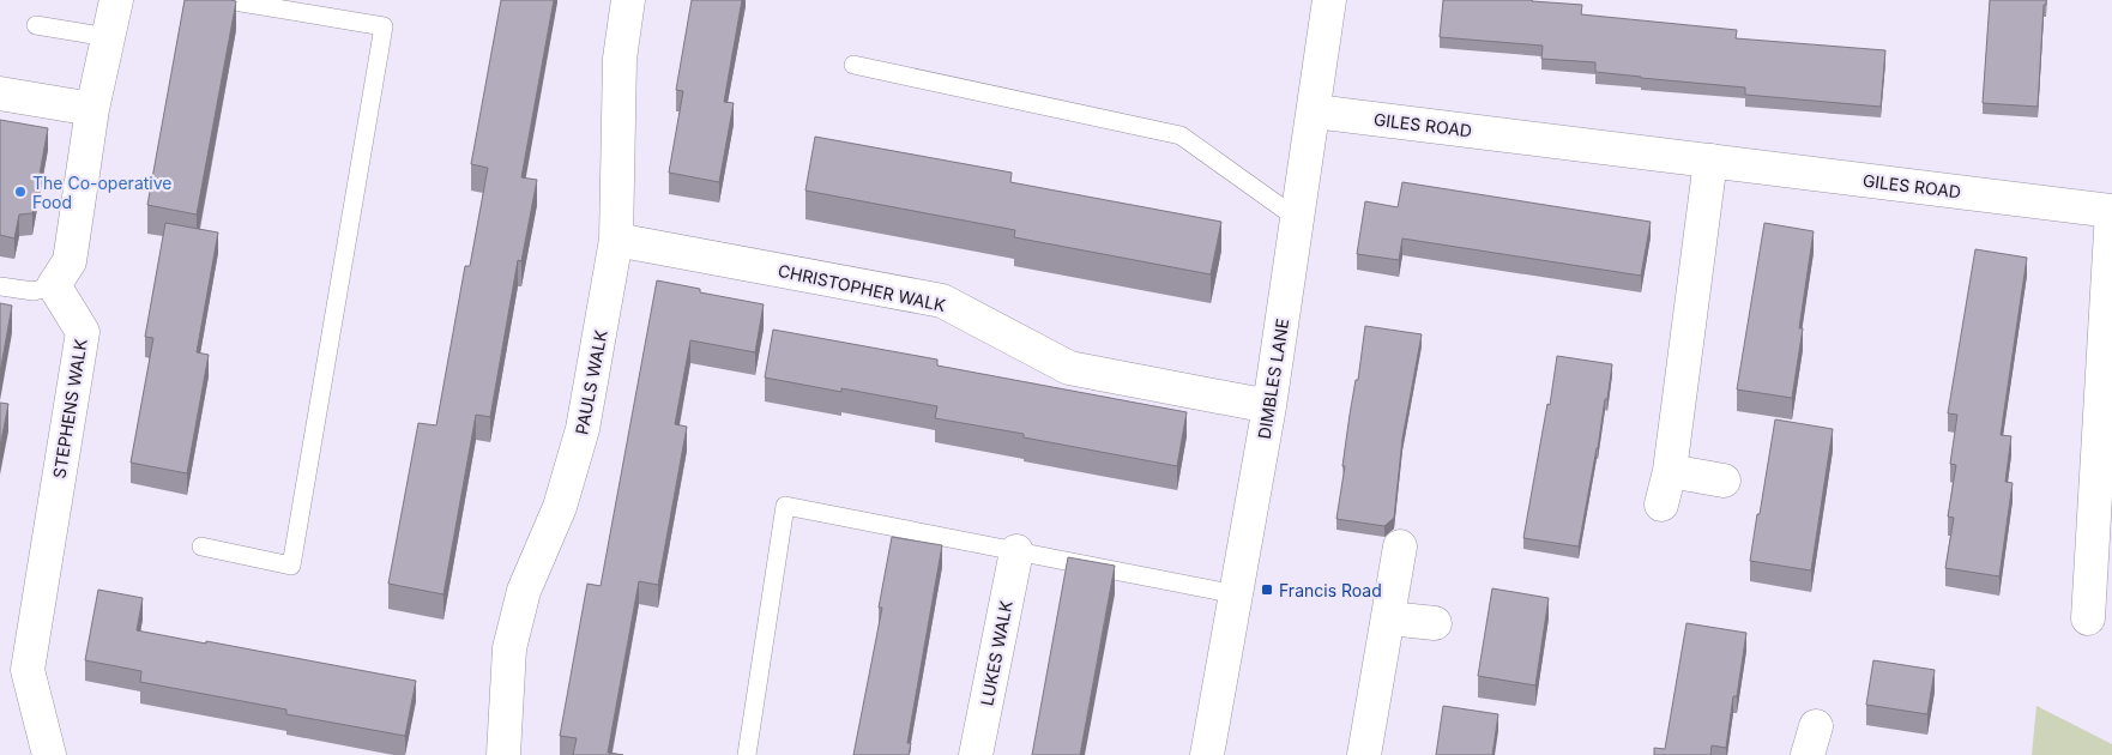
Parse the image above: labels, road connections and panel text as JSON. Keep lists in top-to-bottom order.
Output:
{
  "streets": {
    "street": [
      "GILES ROAD",
      "CHRISTOPHER WALK",
      "DIMBLES LANE",
      "PAULS WALK",
      "STEPHENS WALK",
      "LUKES WALK"
    ]
  },
  "crossings": [
    ["GILES ROAD", "DIMBLES LANE"],
    ["CHRISTOPHER WALK", "DIMBLES LANE"],
    ["CHRISTOPHER WALK", "PAULS WALK"]
  ],
  "places": {
    "other": ["The Co-operative Food"],
    "transit": ["Francis Road"]
  }
}
